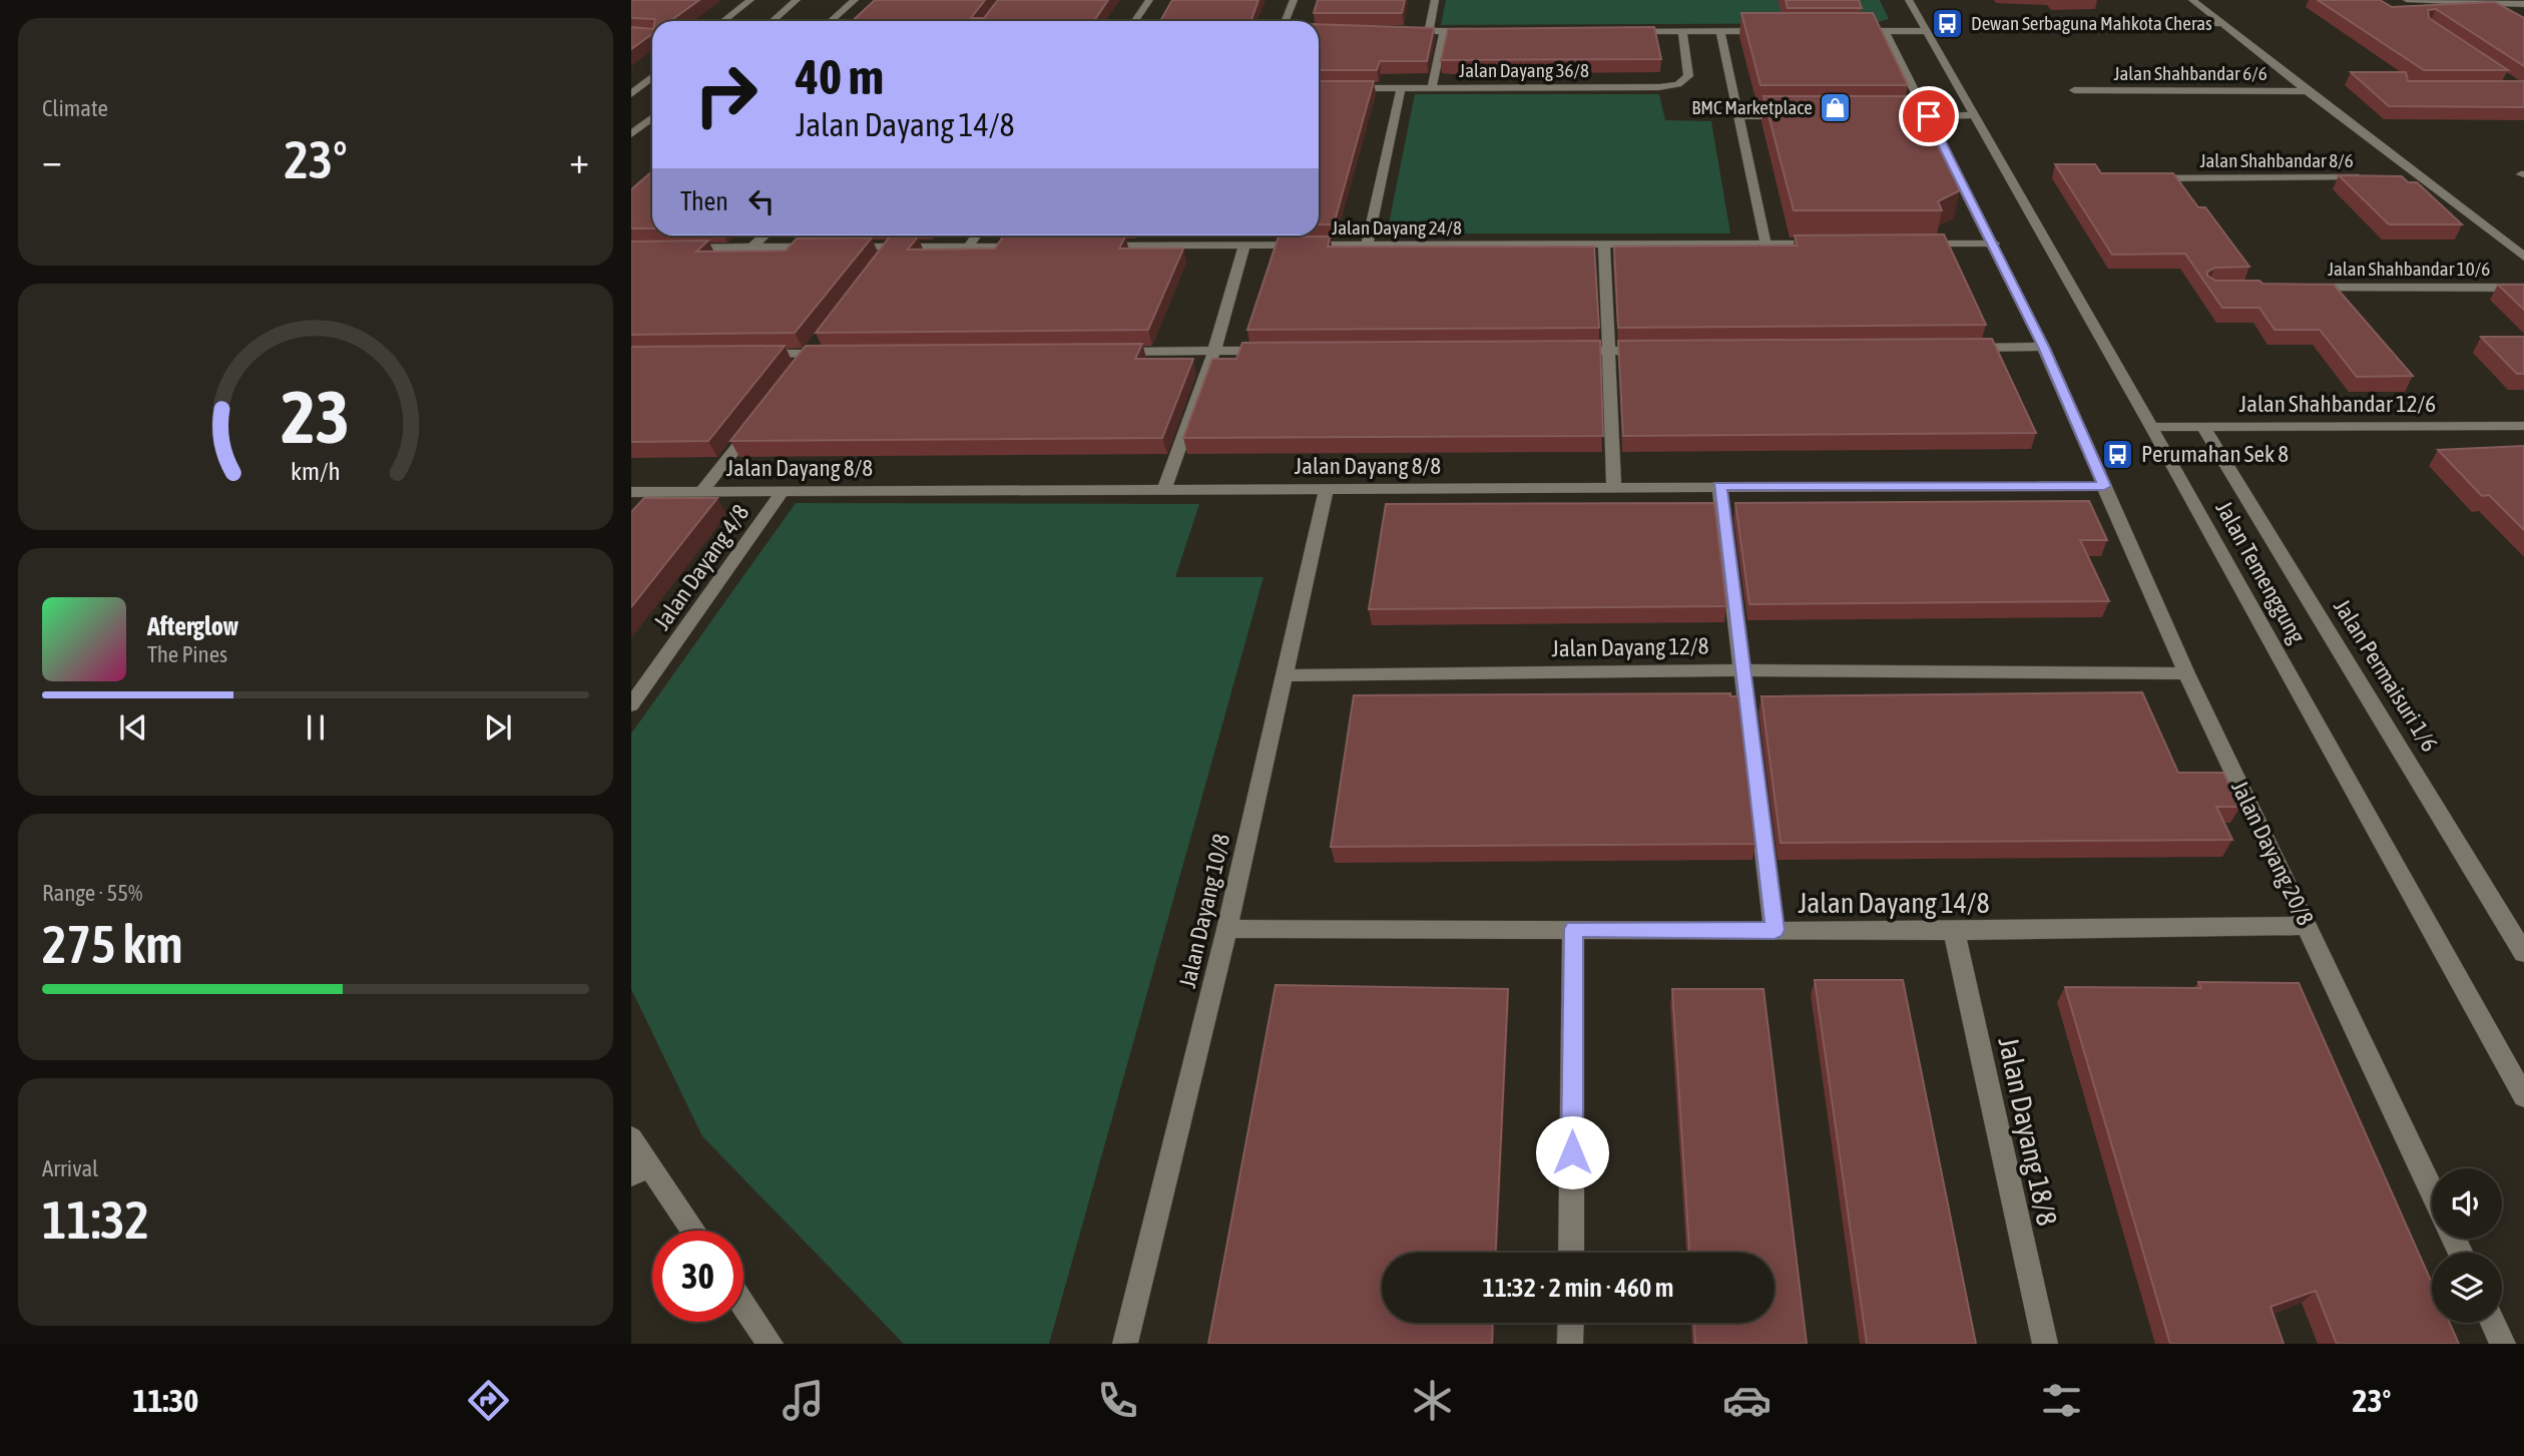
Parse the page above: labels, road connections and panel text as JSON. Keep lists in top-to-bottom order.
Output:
{
  "streets": {
    "street": [
      "Jalan Dayang 36/8",
      "Jalan Shahbandar 6/6",
      "Jalan Shahbandar 8/6",
      "Jalan Dayang 24/8",
      "Jalan Shahbandar 10/6",
      "Jalan Shahbandar 12/6",
      "Jalan Dayang 8/8",
      "Jalan Dayang 4/8",
      "Jalan Temenggung",
      "Jalan Dayang 12/8",
      "Jalan Permaisuri 1/6",
      "Jalan Dayang 20/8",
      "Jalan Dayang 14/8",
      "Jalan Dayang 10/8",
      "Jalan Dayang 18/8"
    ]
  },
  "crossings": [
    ["Jalan Shahbandar 12/6", "Jalan Temenggung"],
    ["Jalan Shahbandar 12/6", "Jalan Permaisuri 1/6"],
    ["Jalan Dayang 8/8", "Jalan Dayang 4/8"],
    ["Jalan Dayang 8/8", "Jalan Dayang 20/8"],
    ["Jalan Dayang 8/8", "Jalan Dayang 10/8"],
    ["Jalan Dayang 12/8", "Jalan Dayang 20/8"],
    ["Jalan Dayang 12/8", "Jalan Dayang 10/8"],
    ["Jalan Dayang 20/8", "Jalan Dayang 14/8"],
    ["Jalan Dayang 14/8", "Jalan Dayang 10/8"],
    ["Jalan Dayang 14/8", "Jalan Dayang 18/8"]
  ],
  "places": {
    "bus stop": ["Dewan Serbaguna Mahkota Cheras", "Perumahan Sek 8"],
    "shop": ["BMC Marketplace"]
  },
  "page": {
    "tile": [
      "Climate",
      ["Range · 55%", "275 km"],
      ["Arrival", "11:32"]
    ],
    "turn": ["40 m", "Jalan Dayang 14/8"],
    "heat": ["−", "23°", "+"],
    "then": "Then",
    "song": ["Afterglow", "The Pines"],
    "limit": "30",
    "trip": "11:32 · 2 min · 460 m",
    "tabs": ["11:30", "23°"],
    "gauge": ["23", "km/h"]
  }
}
